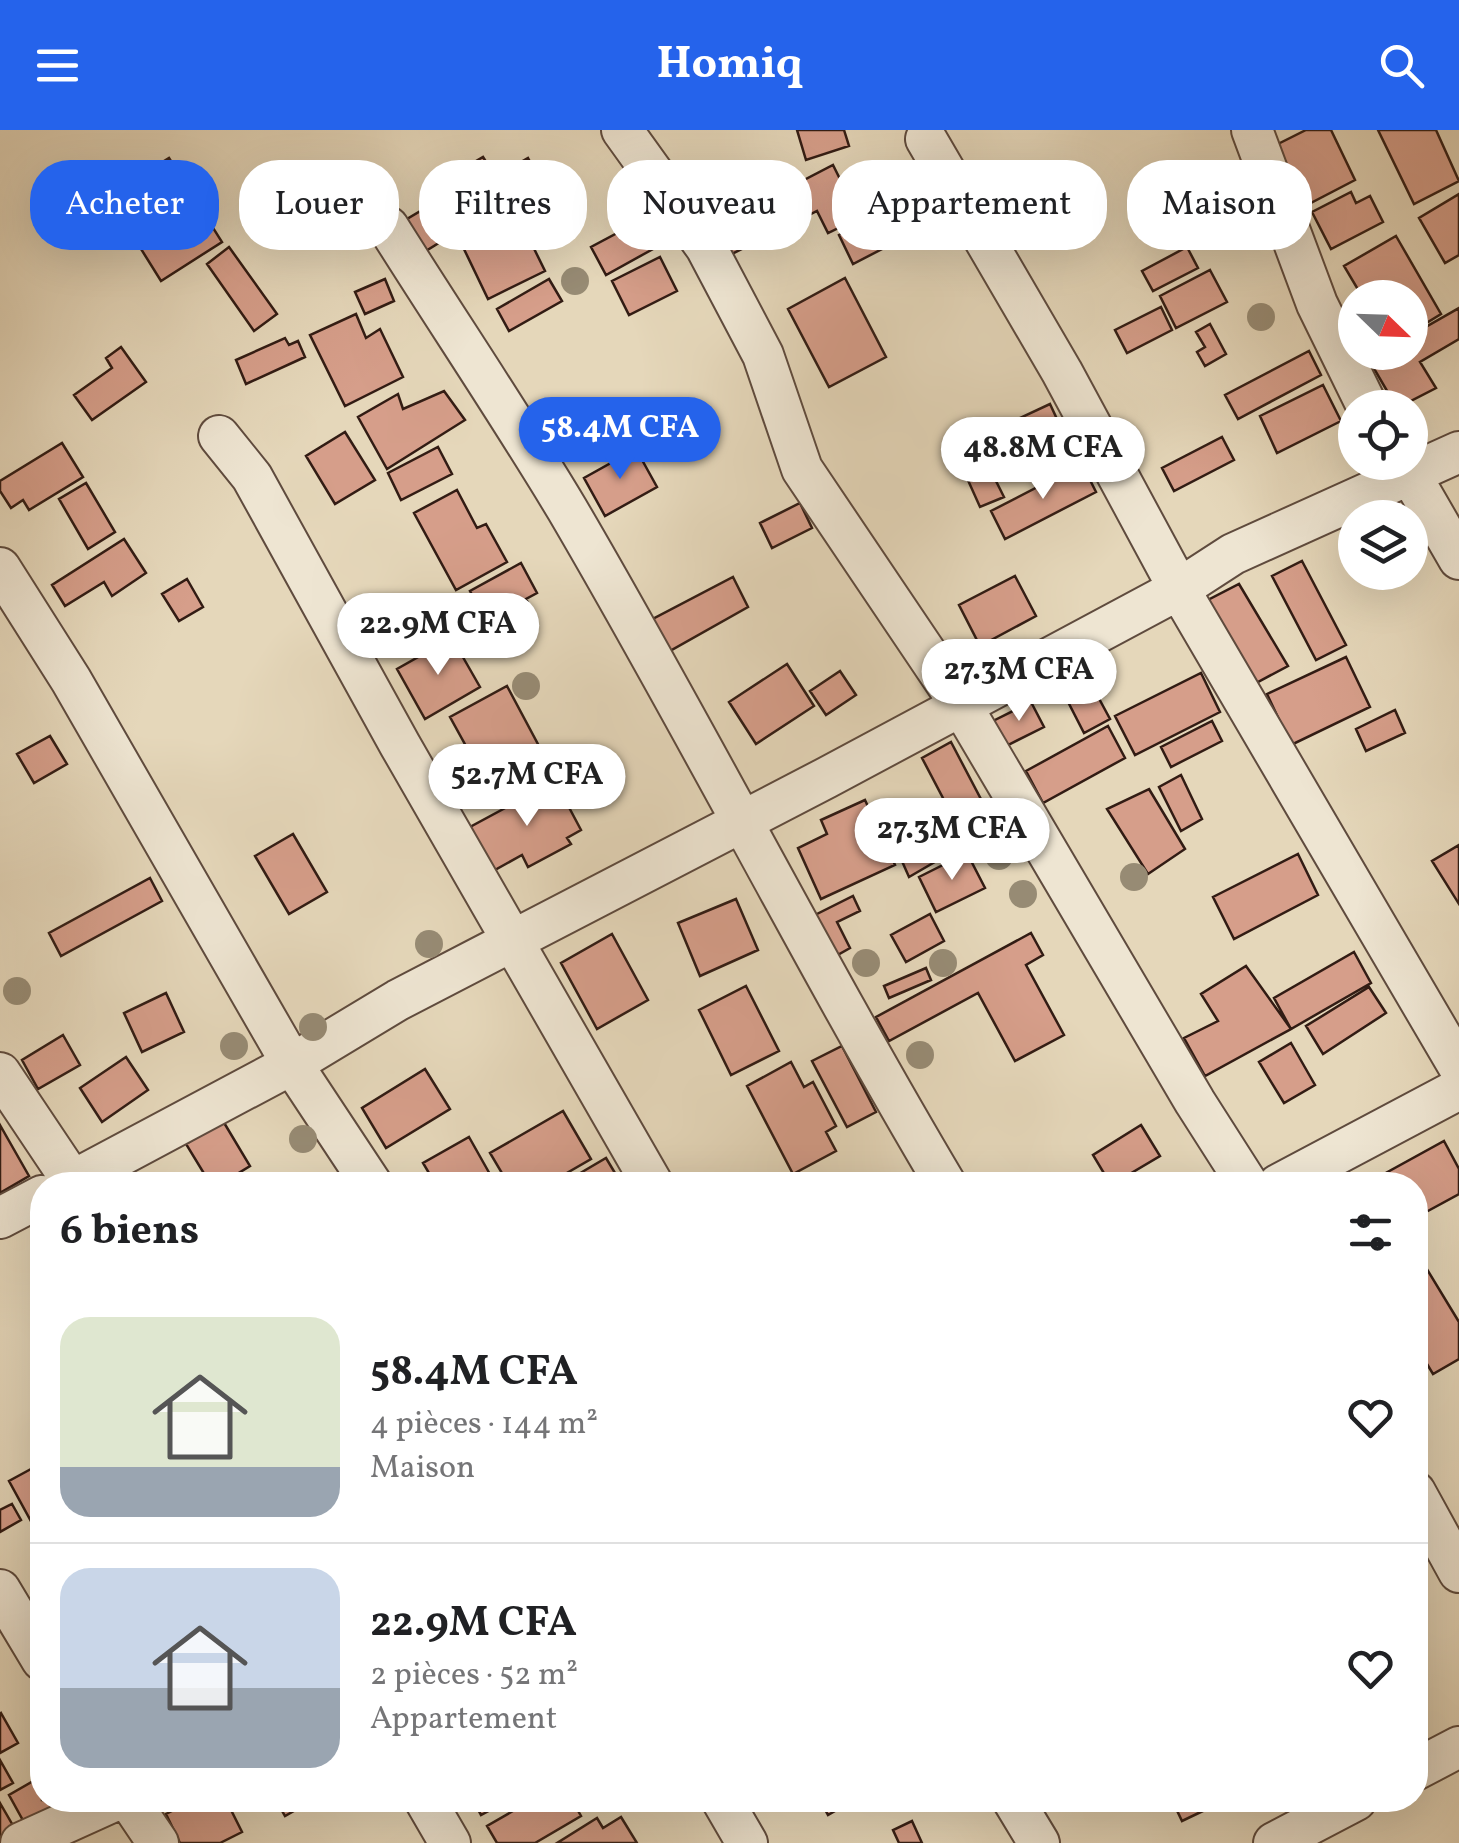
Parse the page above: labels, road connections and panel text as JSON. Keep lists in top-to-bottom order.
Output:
{
  "north": "bottom right",
  "page": {
    "header": "Homiq",
    "chip": [
      "Acheter",
      "Louer",
      "Filtres",
      "Nouveau",
      "Appartement",
      "Maison"
    ],
    "price": [
      "58.4M CFA",
      "48.8M CFA",
      "22.9M CFA",
      "27.3M CFA",
      "52.7M CFA",
      "27.3M CFA"
    ],
    "heading": "6 biens",
    "list": [
      {
        "name": "58.4M CFA",
        "note": "4 pièces · 144 m² · Maison"
      },
      {
        "name": "22.9M CFA",
        "note": "2 pièces · 52 m² · Appartement"
      }
    ]
  }
}
